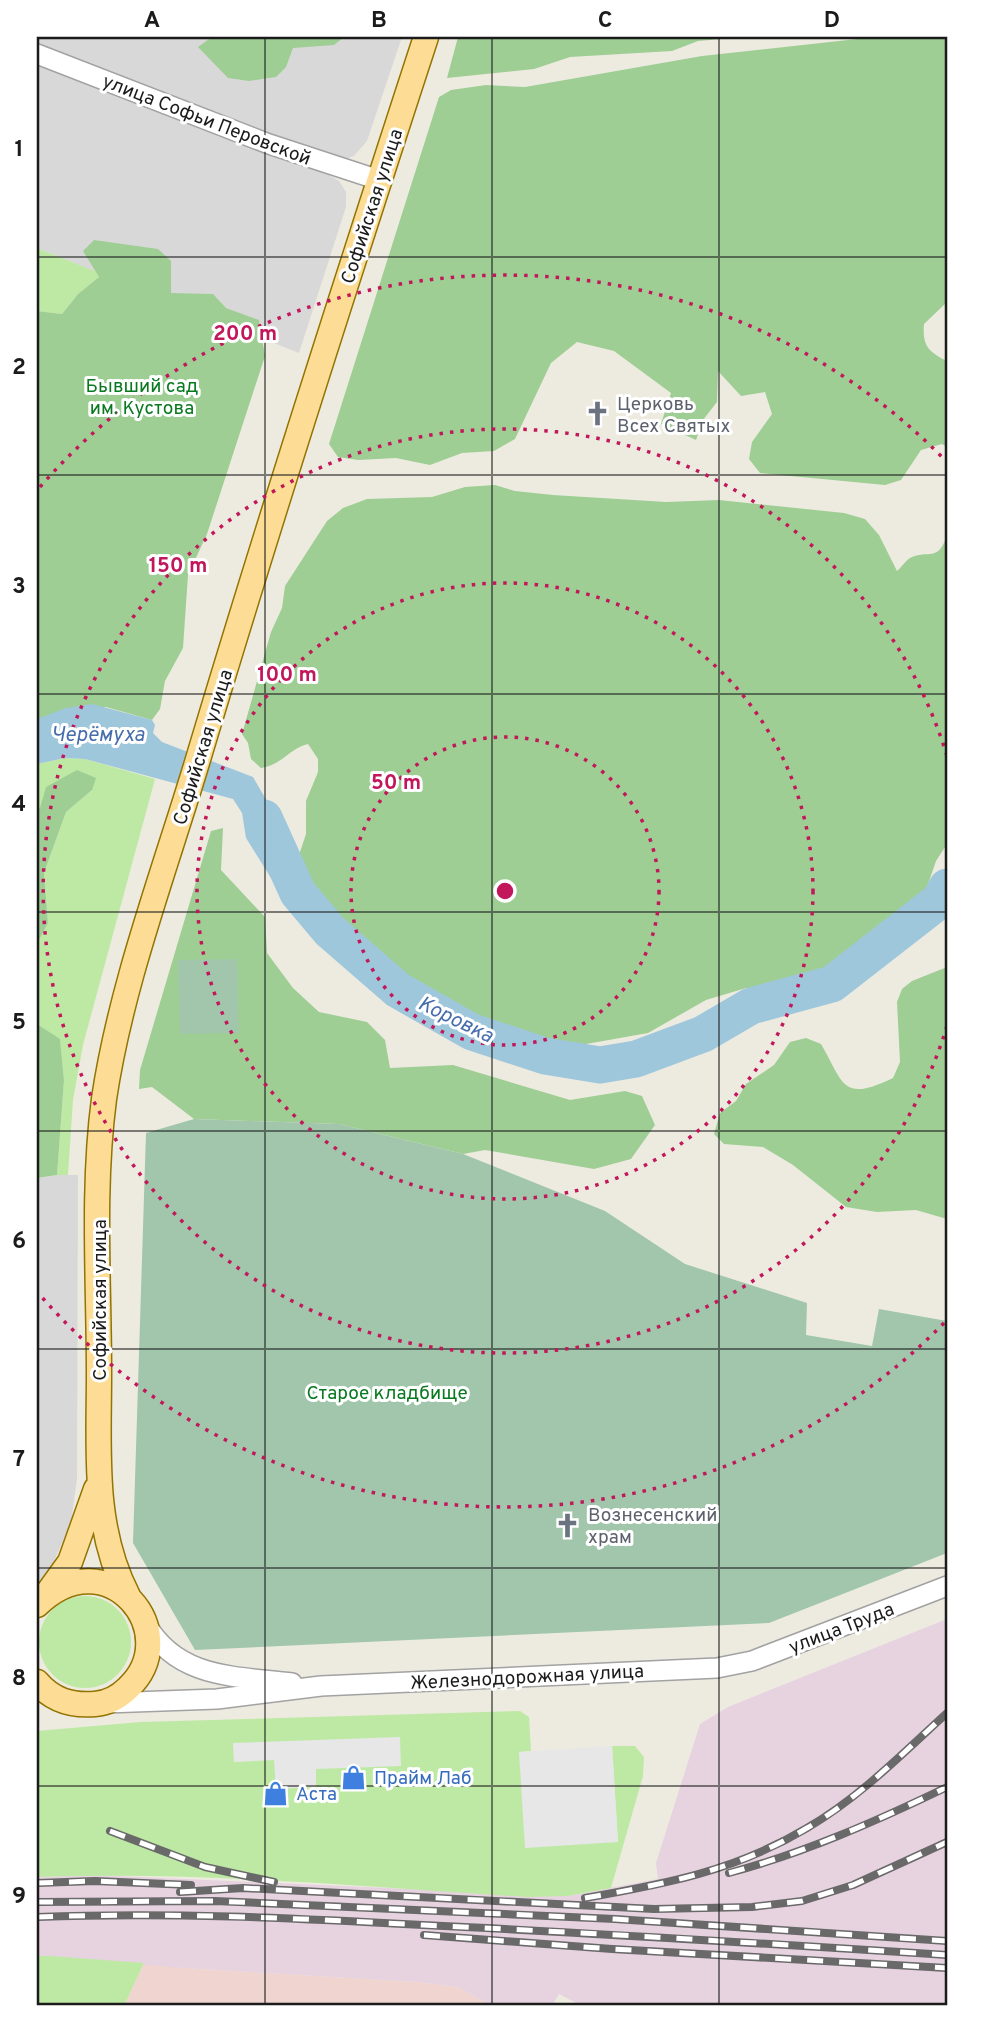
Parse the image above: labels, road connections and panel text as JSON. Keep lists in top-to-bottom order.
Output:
{
  "streets": {
    "main road": ["Софийская улица", "Железнодорожная улица"],
    "street": ["улица Софьи Перовской", "улица Труда"]
  },
  "crossings": [
    ["улица Софьи Перовской", "Софийская улица"],
    ["Софийская улица", "Железнодорожная улица"],
    ["улица Труда", "Железнодорожная улица"]
  ],
  "water": ["Черёмуха", "Коровка"],
  "parks": ["Бывший сад им. Кустова", "Старое кладбище"],
  "places": {
    "church": ["Церковь Всех Святых", "Вознесенский храм"],
    "shop": ["Прайм Лаб", "Аста"]
  },
  "grid": {
    "columns": [
      "A",
      "B",
      "C",
      "D"
    ],
    "rows": [
      "1",
      "2",
      "3",
      "4",
      "5",
      "6",
      "7",
      "8",
      "9"
    ]
  },
  "rings": [
    "200 m",
    "150 m",
    "100 m",
    "50 m"
  ]
}
